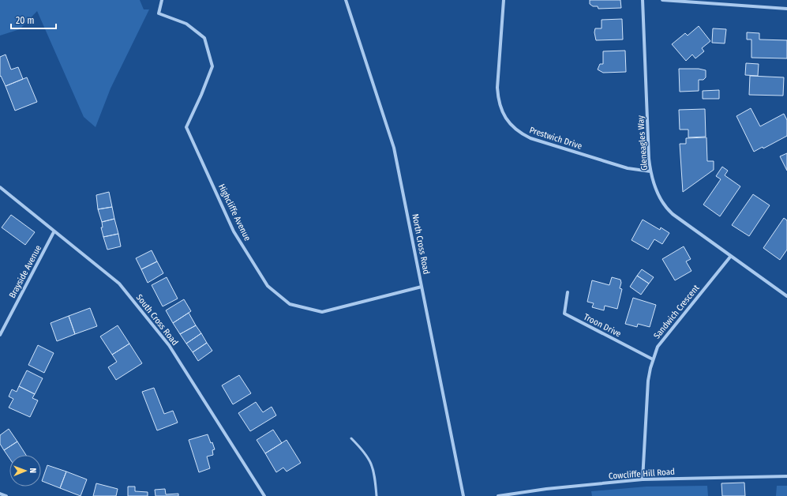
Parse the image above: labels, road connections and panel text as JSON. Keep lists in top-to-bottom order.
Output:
{
  "streets": {
    "street": [
      "Prestwich Drive",
      "Gleneagles Way",
      "Highcliffe Avenue",
      "North Cross Road",
      "Brayside Avenue",
      "Sandwich Crescent",
      "South Cross Road",
      "Troon Drive",
      "Cowcliffe Hill Road"
    ]
  },
  "crossings": [
    ["Prestwich Drive", "Gleneagles Way"],
    ["Gleneagles Way", "Sandwich Crescent"],
    ["Highcliffe Avenue", "North Cross Road"],
    ["Brayside Avenue", "South Cross Road"],
    ["Sandwich Crescent", "Troon Drive"],
    ["Sandwich Crescent", "Cowcliffe Hill Road"]
  ],
  "scale_bar": "20 m",
  "north": "right"
}
